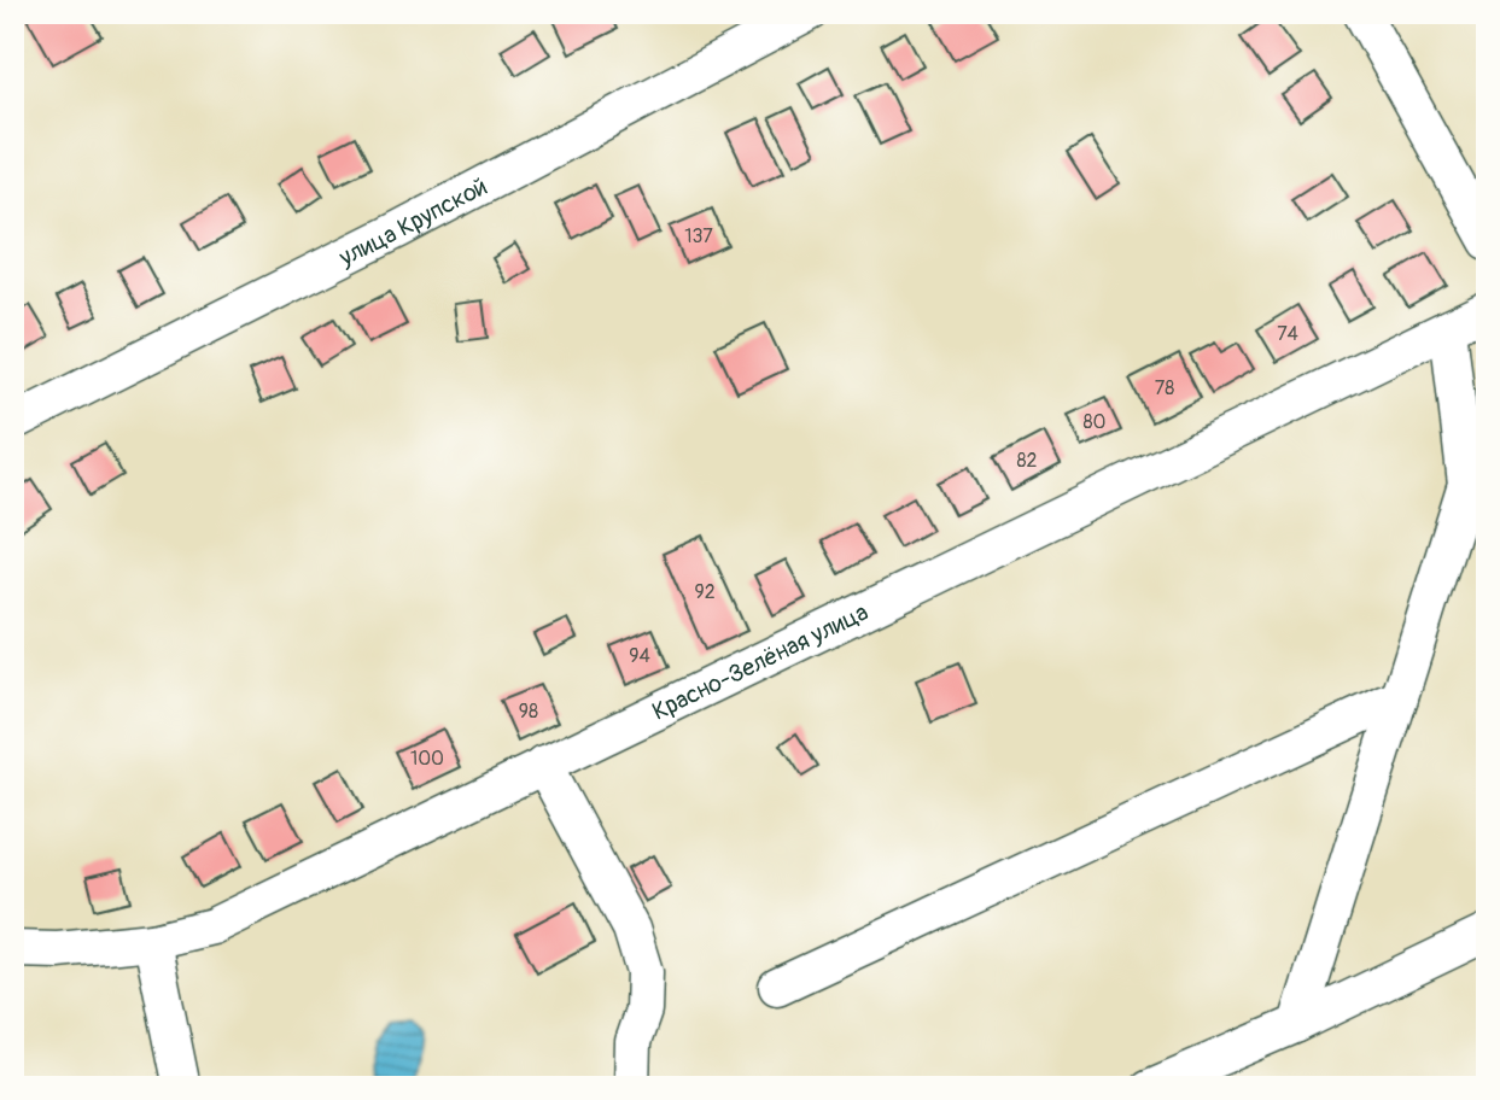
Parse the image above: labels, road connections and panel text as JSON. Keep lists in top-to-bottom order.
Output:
{
  "streets": {
    "street": ["улица Крупской", "Красно-Зелёная улица"]
  },
  "house_numbers": [
    "137",
    "74",
    "78",
    "80",
    "82",
    "92",
    "94",
    "98",
    "100"
  ]
}
